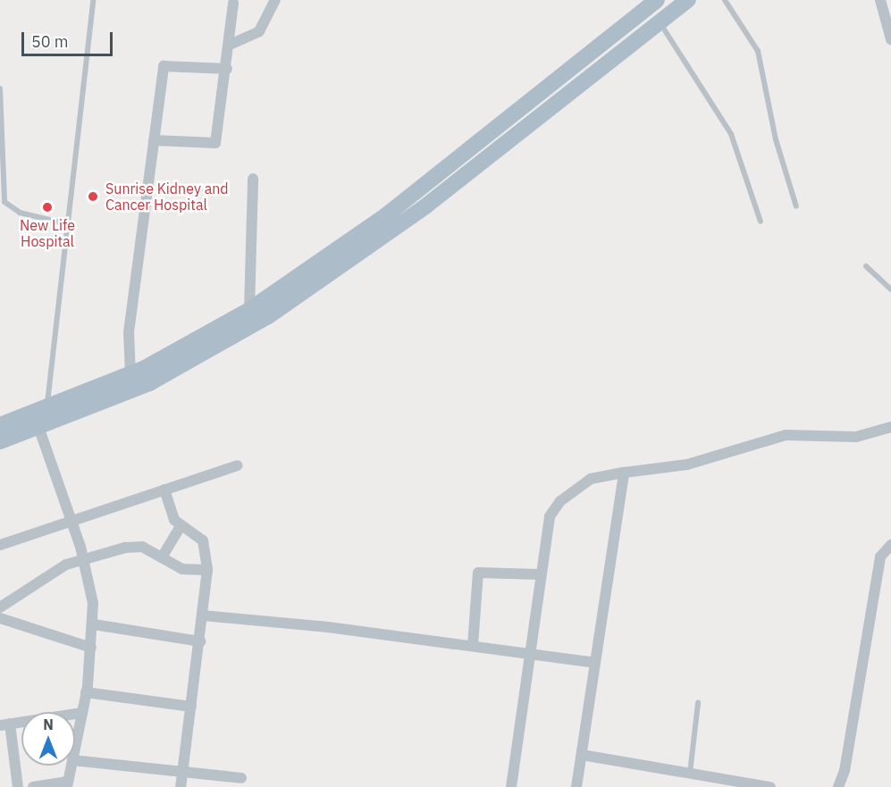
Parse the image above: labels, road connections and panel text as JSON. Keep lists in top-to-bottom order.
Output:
{
  "places": ["Sunrise Kidney and Cancer Hospital", "New Life Hospital"],
  "scale_bar": "50 m",
  "north": "top"
}
